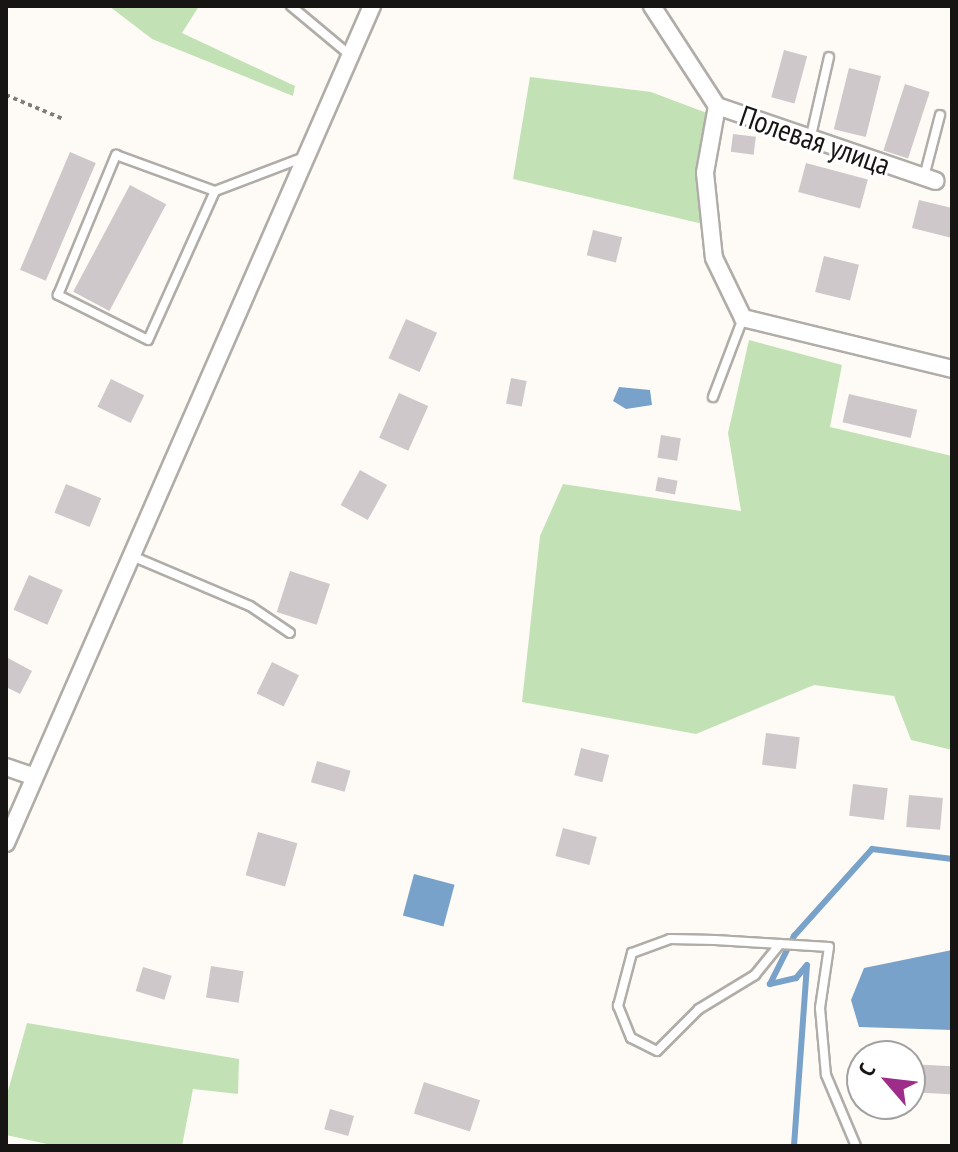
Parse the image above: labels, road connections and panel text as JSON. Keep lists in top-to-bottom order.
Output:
{
  "streets": {
    "street": ["Полевая улица"]
  },
  "north": "top left"
}
